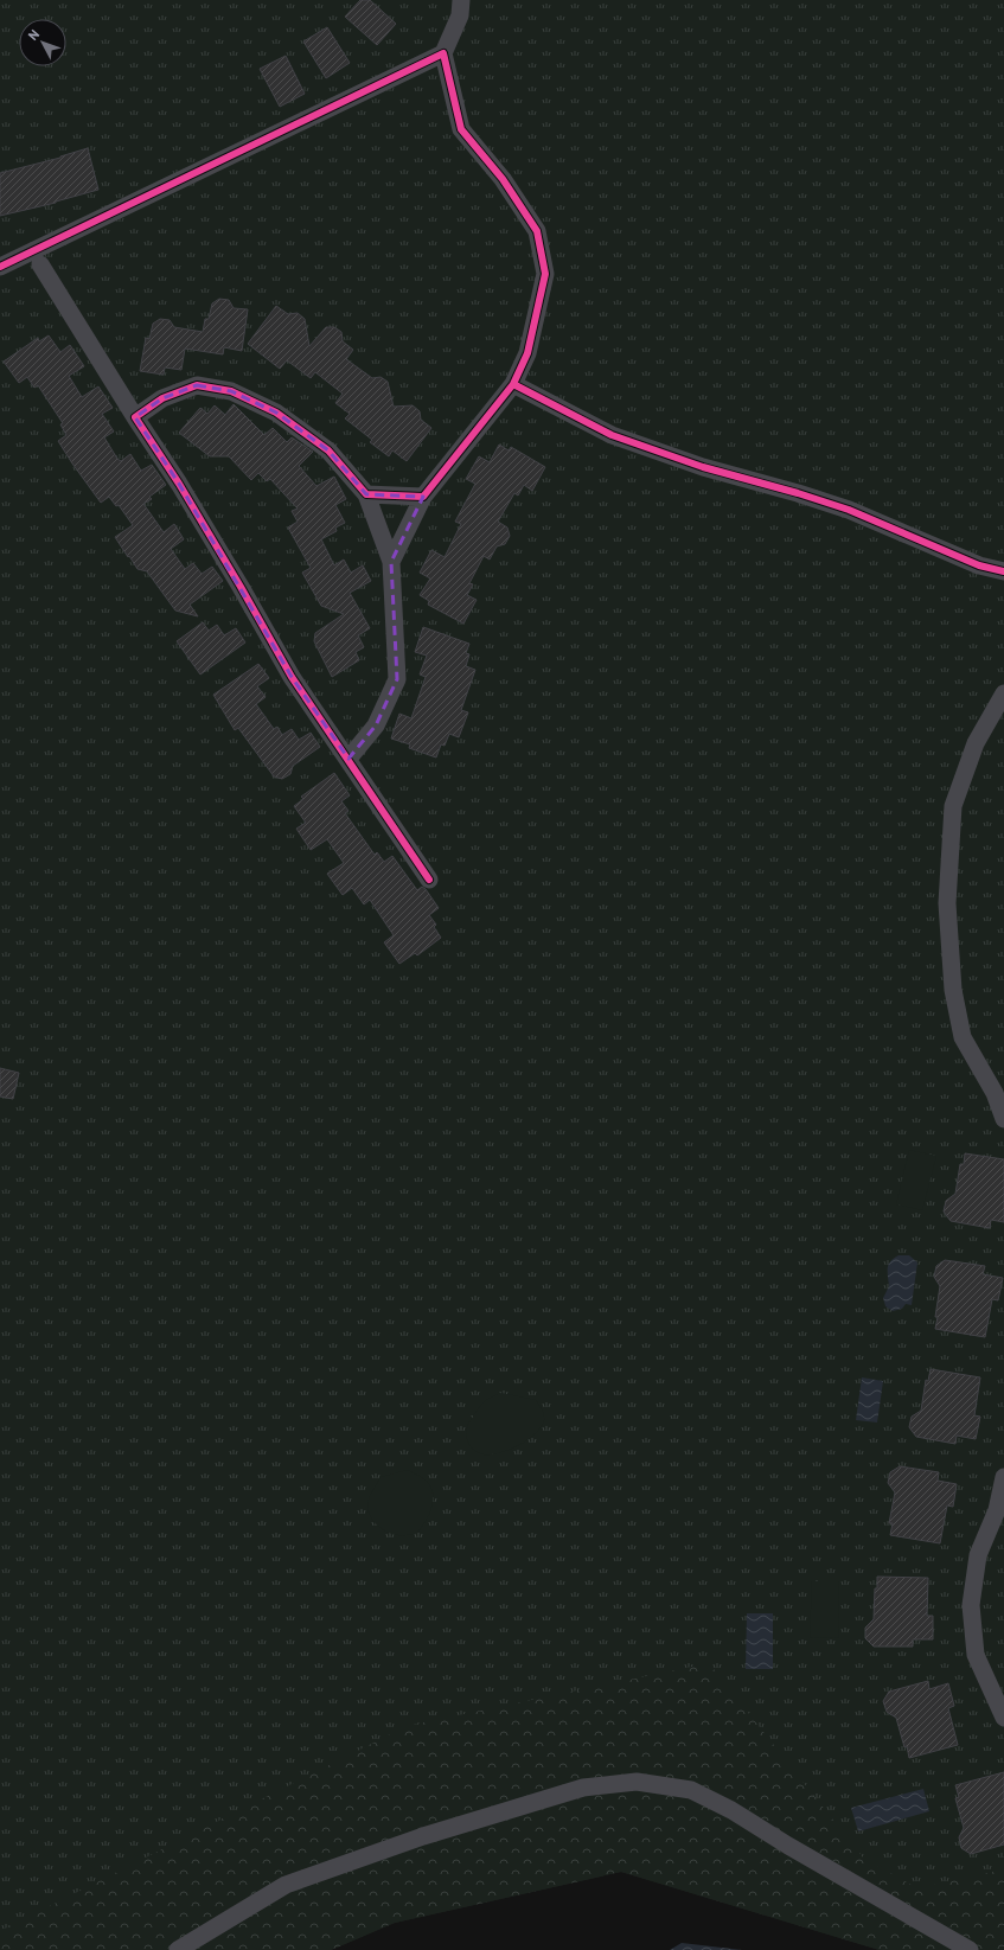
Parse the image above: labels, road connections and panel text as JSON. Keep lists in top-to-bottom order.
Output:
{
  "north": "top left"
}
